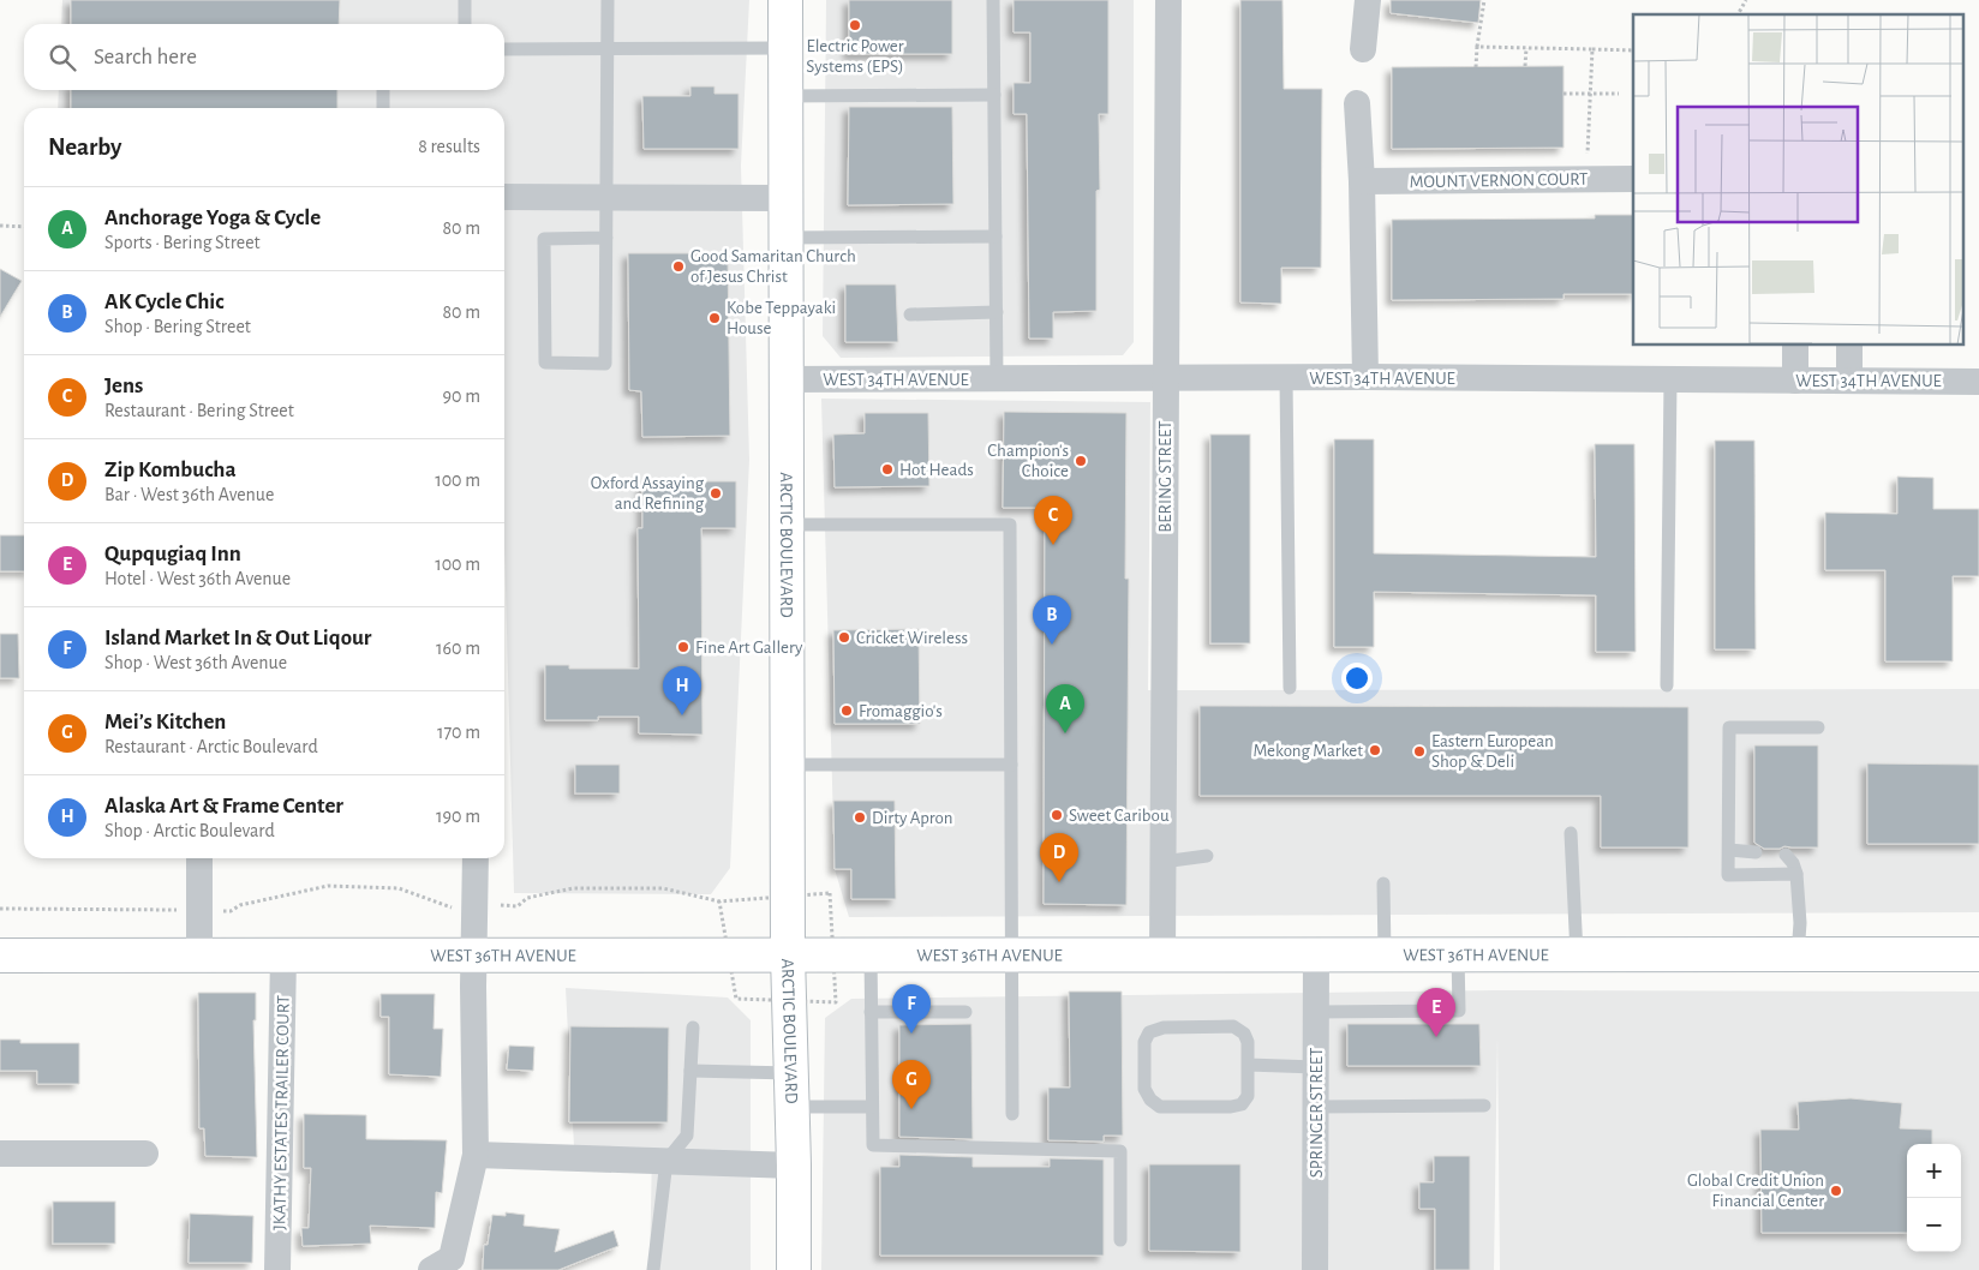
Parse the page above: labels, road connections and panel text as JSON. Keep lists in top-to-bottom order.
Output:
{
  "streets": {
    "main road": ["ARCTIC BOULEVARD", "WEST 36TH AVENUE"],
    "street": [
      "MOUNT VERNON COURT",
      "WEST 34TH AVENUE",
      "BERING STREET",
      "JKATHY ESTATES TRAILER COURT",
      "SPRINGER STREET"
    ]
  },
  "crossings": [
    ["WEST 34TH AVENUE", "BERING STREET"],
    ["WEST 34TH AVENUE", "ARCTIC BOULEVARD"],
    ["BERING STREET", "WEST 36TH AVENUE"],
    ["ARCTIC BOULEVARD", "WEST 36TH AVENUE"],
    ["WEST 36TH AVENUE", "JKATHY ESTATES TRAILER COURT"],
    ["WEST 36TH AVENUE", "SPRINGER STREET"]
  ],
  "places": [
    "Electric Power Systems (EPS)",
    "Good Samaritan Church of Jesus Christ",
    "Kobe Teppayaki House",
    "Champion's Choice",
    "Hot Heads",
    "Oxford Assaying and Refining",
    "Cricket Wireless",
    "Fine Art Gallery",
    "Fromaggio's",
    "Mekong Market",
    "Eastern European Shop & Deli",
    "Sweet Caribou",
    "Dirty Apron",
    "Global Credit Union Financial Center"
  ],
  "page": {
    "search": "Search here",
    "heading": ["Nearby", "8 results"],
    "list": [
      {
        "mark": "A",
        "name": "Anchorage Yoga & Cycle",
        "note": "Sports · Bering Street",
        "value": "80 m"
      },
      {
        "mark": "B",
        "name": "AK Cycle Chic",
        "note": "Shop · Bering Street",
        "value": "80 m"
      },
      {
        "mark": "C",
        "name": "Jens",
        "note": "Restaurant · Bering Street",
        "value": "90 m"
      },
      {
        "mark": "D",
        "name": "Zip Kombucha",
        "note": "Bar · West 36th Avenue",
        "value": "100 m"
      },
      {
        "mark": "E",
        "name": "Qupqugiaq Inn",
        "note": "Hotel · West 36th Avenue",
        "value": "100 m"
      },
      {
        "mark": "F",
        "name": "Island Market In & Out Liqour",
        "note": "Shop · West 36th Avenue",
        "value": "160 m"
      },
      {
        "mark": "G",
        "name": "Mei’s Kitchen",
        "note": "Restaurant · Arctic Boulevard",
        "value": "170 m"
      },
      {
        "mark": "H",
        "name": "Alaska Art & Frame Center",
        "note": "Shop · Arctic Boulevard",
        "value": "190 m"
      }
    ],
    "pins": [
      "C",
      "B",
      "H",
      "A",
      "D",
      "F",
      "E",
      "G"
    ],
    "map_buttons": ["+", "−"]
  }
}
